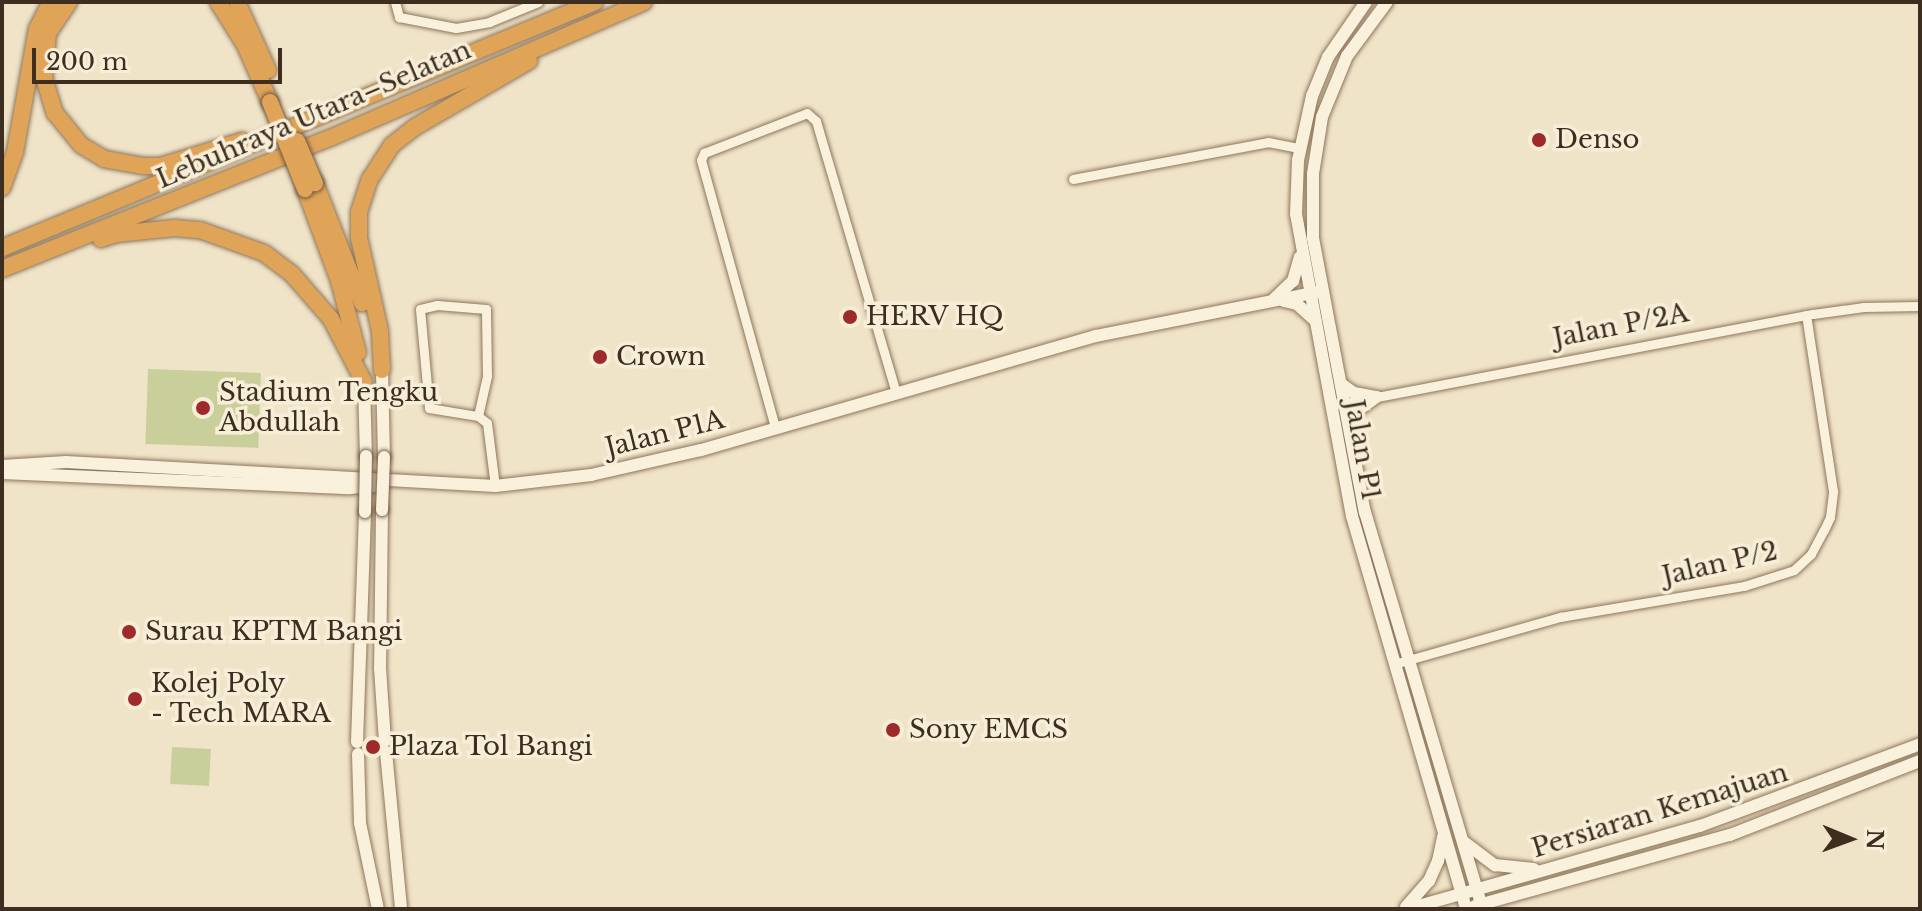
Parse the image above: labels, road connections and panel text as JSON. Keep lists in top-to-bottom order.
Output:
{
  "streets": {
    "highway": ["Lebuhraya Utara–Selatan"],
    "main road": ["Jalan P1A", "Jalan P1", "Persiaran Kemajuan"],
    "street": ["Jalan P/2A", "Jalan P/2"]
  },
  "crossings": [
    ["Jalan P/2A", "Jalan P1"],
    ["Jalan P/2A", "Jalan P/2"],
    ["Jalan P1A", "Jalan P1"],
    ["Jalan P1", "Jalan P/2"],
    ["Jalan P1", "Persiaran Kemajuan"]
  ],
  "places": [
    "Denso",
    "HERV HQ",
    "Crown",
    "Stadium Tengku Abdullah",
    "Surau KPTM Bangi",
    "Kolej Poly - Tech MARA",
    "Sony EMCS",
    "Plaza Tol Bangi"
  ],
  "scale_bar": "200 m",
  "north": "right"
}
